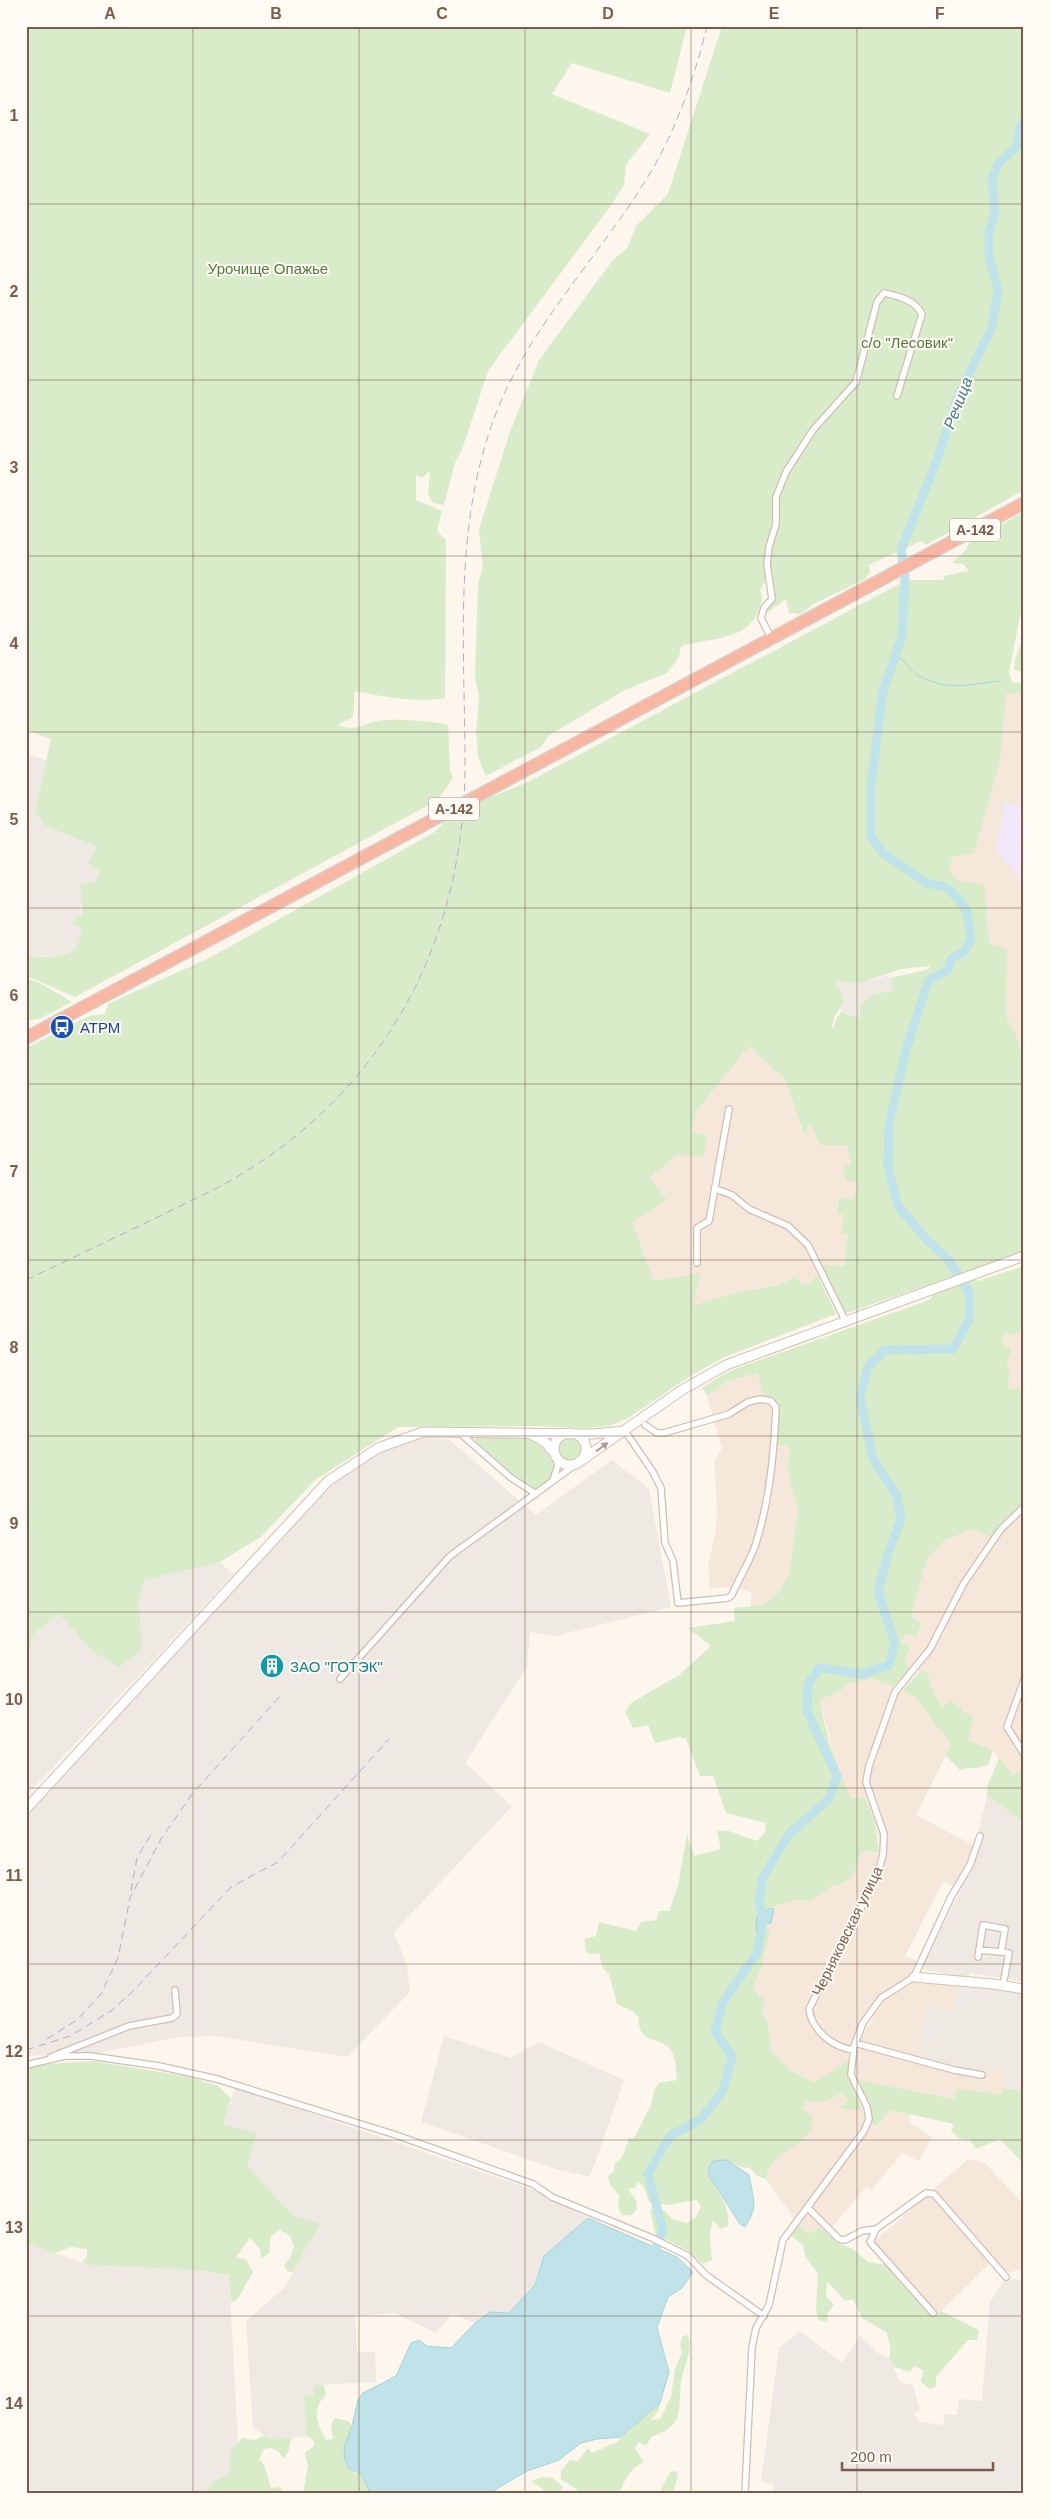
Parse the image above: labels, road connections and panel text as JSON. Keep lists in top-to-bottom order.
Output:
{
  "streets": {
    "highway": ["А-142"],
    "street": ["Черняковская улица"]
  },
  "water": ["Речица"],
  "parks": ["Урочище Опажье", "с/о \"Лесовик\""],
  "places": {
    "bus stop": ["АТРМ"],
    "building": ["ЗАО \"ГОТЭК\""]
  },
  "scale_bar": "200 m",
  "grid": {
    "columns": [
      "A",
      "B",
      "C",
      "D",
      "E",
      "F"
    ],
    "rows": [
      "1",
      "2",
      "3",
      "4",
      "5",
      "6",
      "7",
      "8",
      "9",
      "10",
      "11",
      "12",
      "13",
      "14"
    ]
  }
}
